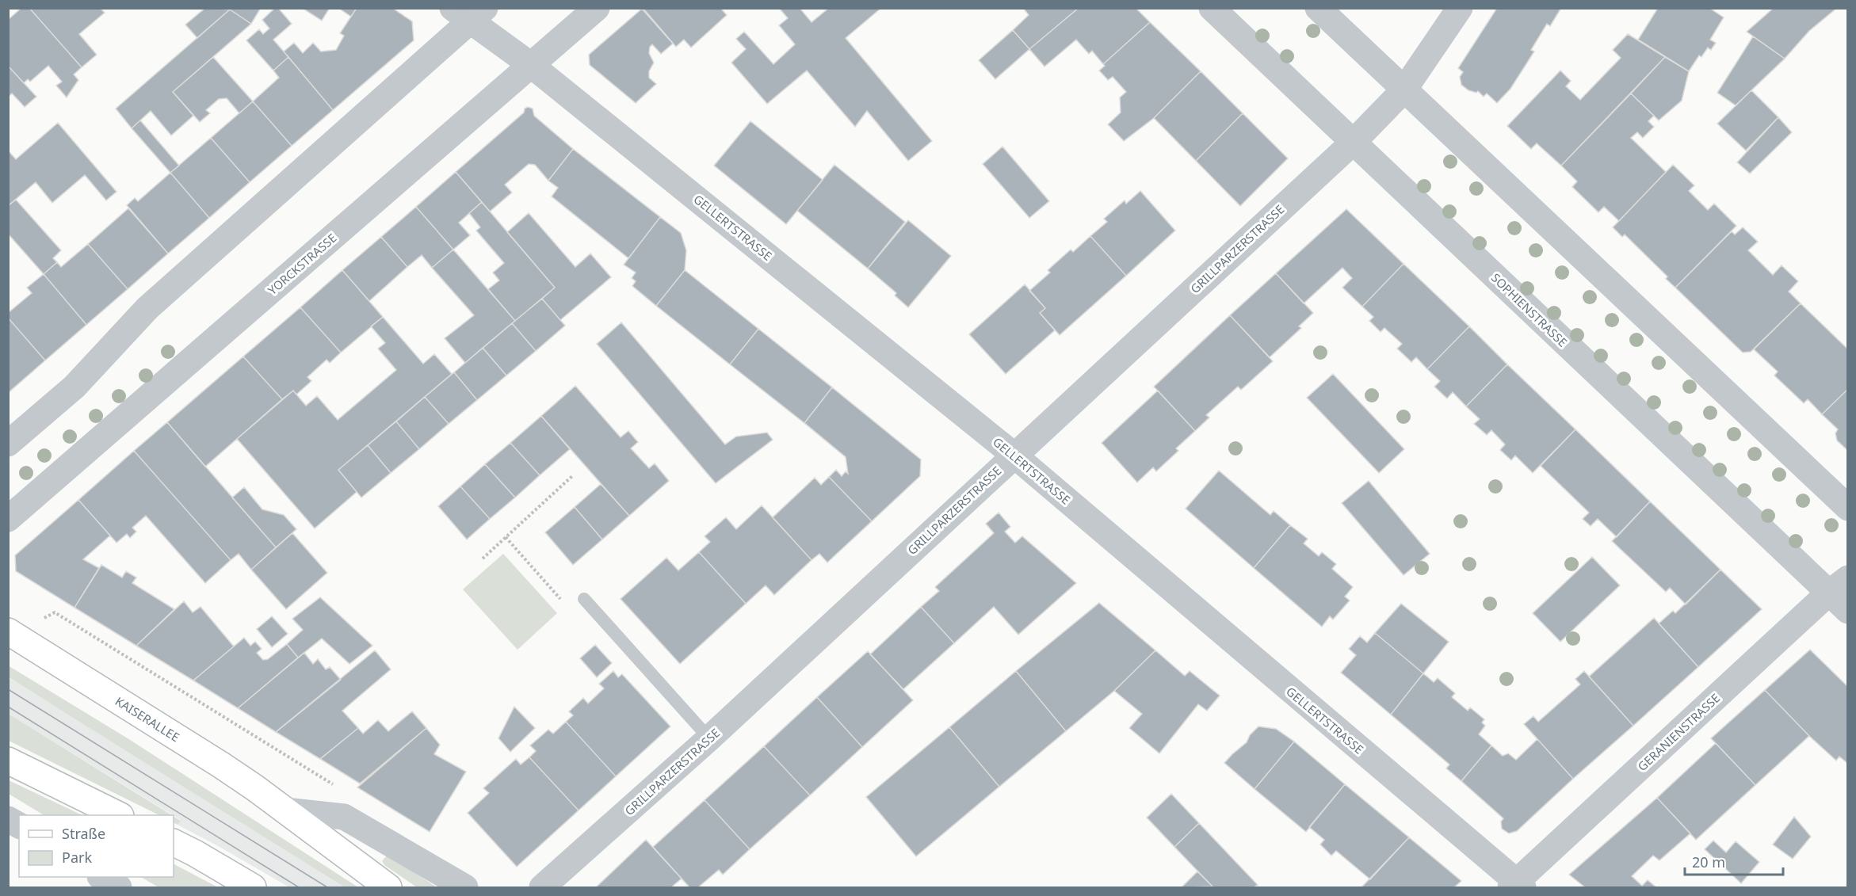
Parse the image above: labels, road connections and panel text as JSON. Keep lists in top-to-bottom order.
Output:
{
  "streets": {
    "main road": ["KAISERALLEE"],
    "street": [
      "GELLERTSTRASSE",
      "GRILLPARZERSTRASSE",
      "YORCKSTRASSE",
      "SOPHIENSTRASSE",
      "GERANIENSTRASSE"
    ]
  },
  "crossings": [
    ["GELLERTSTRASSE", "GRILLPARZERSTRASSE"],
    ["GELLERTSTRASSE", "YORCKSTRASSE"],
    ["GELLERTSTRASSE", "GERANIENSTRASSE"],
    ["GRILLPARZERSTRASSE", "SOPHIENSTRASSE"],
    ["SOPHIENSTRASSE", "GERANIENSTRASSE"]
  ],
  "legend": ["Straße", "Park"],
  "scale_bar": "20 m"
}
